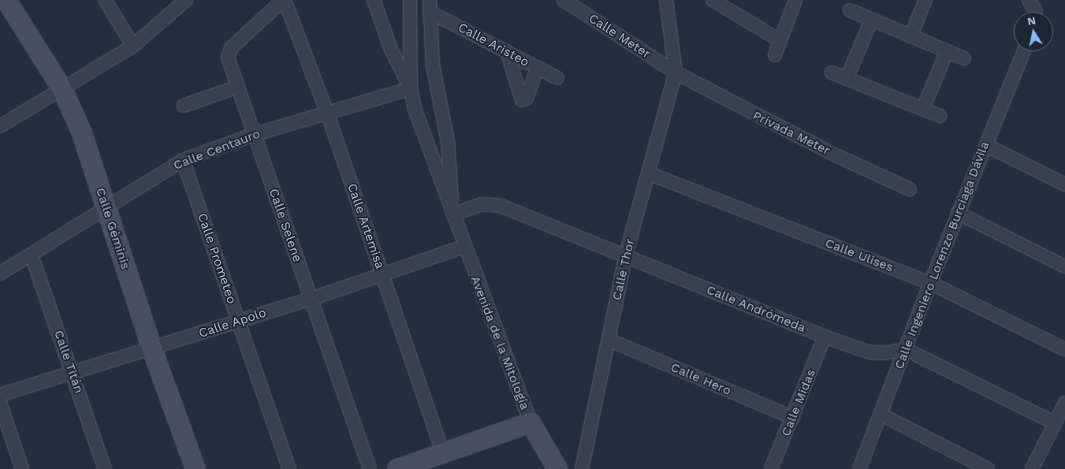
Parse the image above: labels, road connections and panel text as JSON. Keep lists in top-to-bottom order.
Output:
{
  "streets": {
    "street": [
      "Calle Meter",
      "Calle Aristeo",
      "Privada Meter",
      "Calle Centauro",
      "Calle Selene",
      "Calle Artemisa",
      "Calle Géminis",
      "Calle Ulises",
      "Calle Ingeniero Lorenzo Burciaga Dávila",
      "Calle Prometeo",
      "Calle Thor",
      "Calle Andrómeda",
      "Calle Apolo",
      "Avenida de la Mitología",
      "Calle Titán",
      "Calle Hero",
      "Calle Midas"
    ]
  },
  "crossings": [
    ["Calle Meter", "Privada Meter"],
    ["Calle Meter", "Calle Thor"],
    ["Calle Aristeo", "Avenida de la Mitología"],
    ["Privada Meter", "Calle Thor"],
    ["Calle Centauro", "Calle Selene"],
    ["Calle Centauro", "Calle Artemisa"],
    ["Calle Centauro", "Calle Géminis"],
    ["Calle Centauro", "Calle Prometeo"],
    ["Calle Centauro", "Avenida de la Mitología"],
    ["Calle Centauro", "Calle Titán"],
    ["Calle Selene", "Calle Artemisa"],
    ["Calle Selene", "Calle Apolo"],
    ["Calle Artemisa", "Calle Apolo"],
    ["Calle Géminis", "Calle Apolo"],
    ["Calle Ulises", "Calle Ingeniero Lorenzo Burciaga Dávila"],
    ["Calle Ulises", "Calle Thor"],
    ["Calle Ingeniero Lorenzo Burciaga Dávila", "Calle Andrómeda"],
    ["Calle Prometeo", "Calle Apolo"],
    ["Calle Thor", "Calle Andrómeda"],
    ["Calle Thor", "Calle Hero"],
    ["Calle Andrómeda", "Avenida de la Mitología"],
    ["Calle Andrómeda", "Calle Midas"],
    ["Calle Apolo", "Avenida de la Mitología"],
    ["Calle Apolo", "Calle Titán"],
    ["Calle Hero", "Calle Midas"]
  ],
  "north": "top"
}
